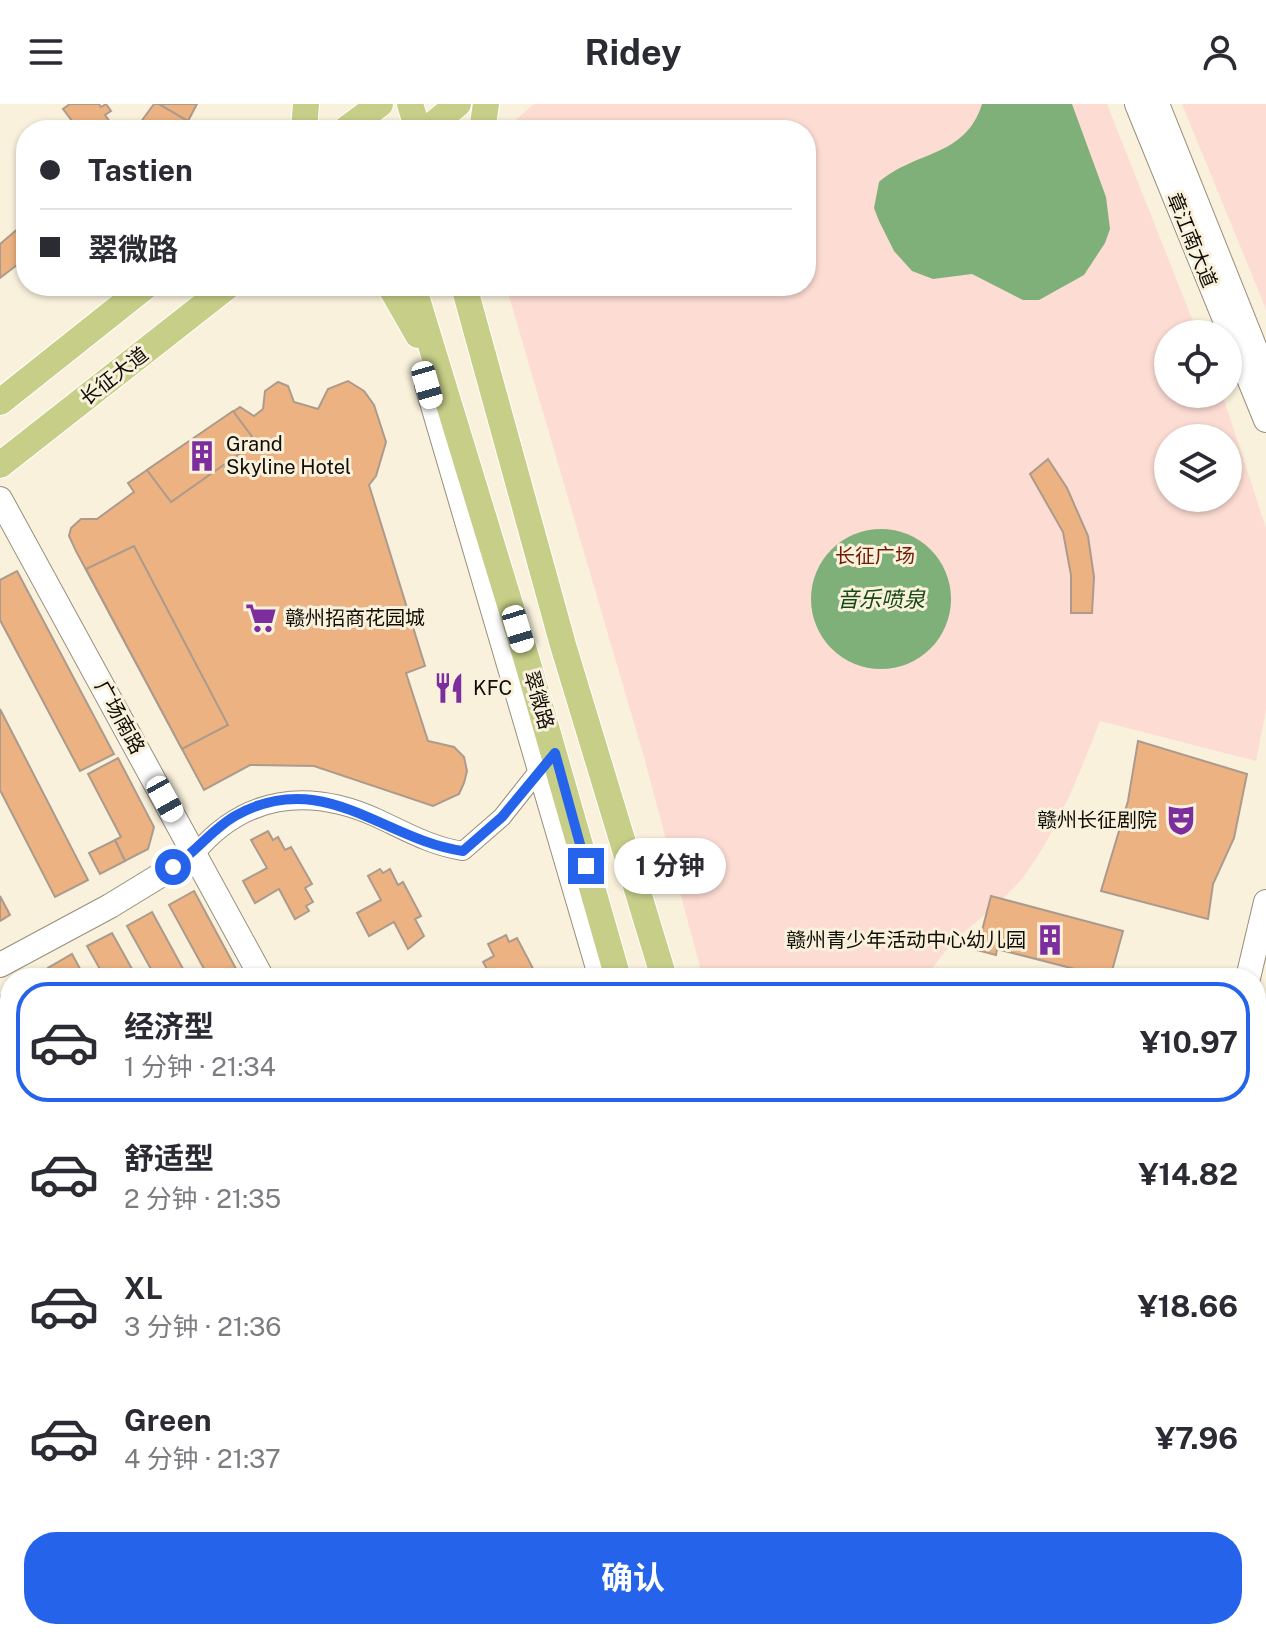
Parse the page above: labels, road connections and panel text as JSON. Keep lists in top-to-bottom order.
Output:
{
  "streets": {
    "main road": ["长征大道", "翠微路"],
    "street": ["章江南大道", "广场南路"]
  },
  "water": ["音乐喷泉"],
  "parks": ["长征广场"],
  "places": {
    "building": ["Grand Skyline Hotel", "赣州青少年活动中心幼儿园"],
    "supermarket": ["赣州招商花园城"],
    "restaurant": ["KFC"],
    "theatre": ["赣州长征剧院"]
  },
  "page": {
    "header": "Ridey",
    "banner": ["Tastien", "翠微路"],
    "bubble": "1 分钟",
    "list": [
      {
        "name": "经济型",
        "note": "1 分钟 · 21:34",
        "value": "¥10.97"
      },
      {
        "name": "舒适型",
        "note": "2 分钟 · 21:35",
        "value": "¥14.82"
      },
      {
        "name": "XL",
        "note": "3 分钟 · 21:36",
        "value": "¥18.66"
      },
      {
        "name": "Green",
        "note": "4 分钟 · 21:37",
        "value": "¥7.96"
      }
    ],
    "buttons": "确认"
  }
}
